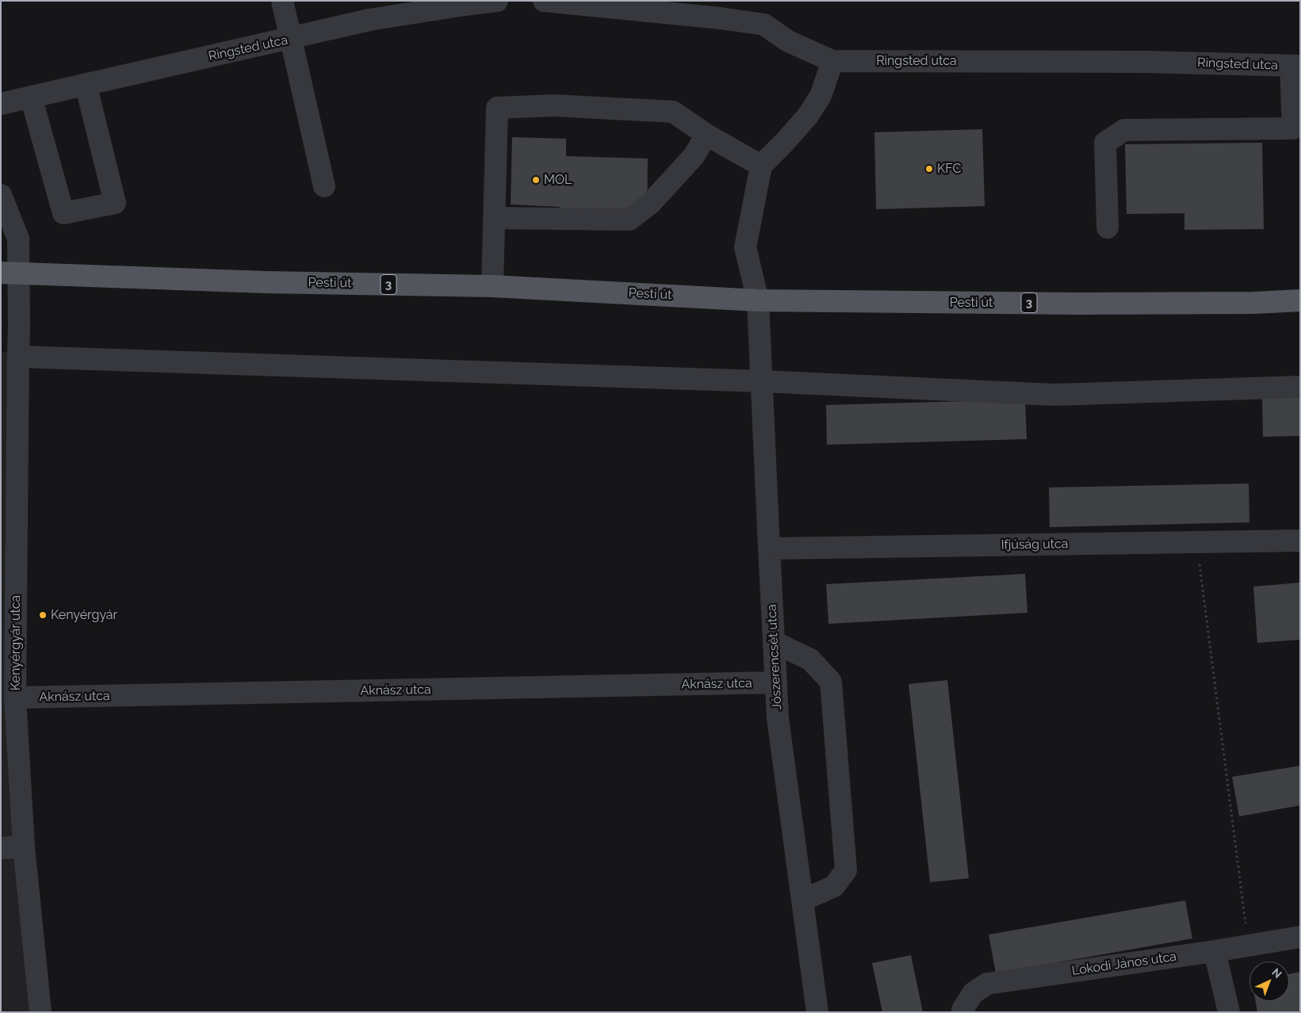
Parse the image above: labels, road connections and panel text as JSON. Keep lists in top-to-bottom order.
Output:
{
  "streets": {
    "main road": ["Pesti út", "3"],
    "street": [
      "Ringsted utca",
      "Ifjúság utca",
      "Kenyérgyár utca",
      "Jószerencsét utca",
      "Aknász utca",
      "Lokodi János utca"
    ]
  },
  "crossings": [
    ["Pesti út", "Kenyérgyár utca"],
    ["Pesti út", "Jószerencsét utca"],
    ["Ifjúság utca", "Jószerencsét utca"],
    ["Kenyérgyár utca", "Aknász utca"],
    ["Jószerencsét utca", "Aknász utca"]
  ],
  "places": ["KFC", "MOL", "Kenyérgyár"],
  "north": "top right"
}
